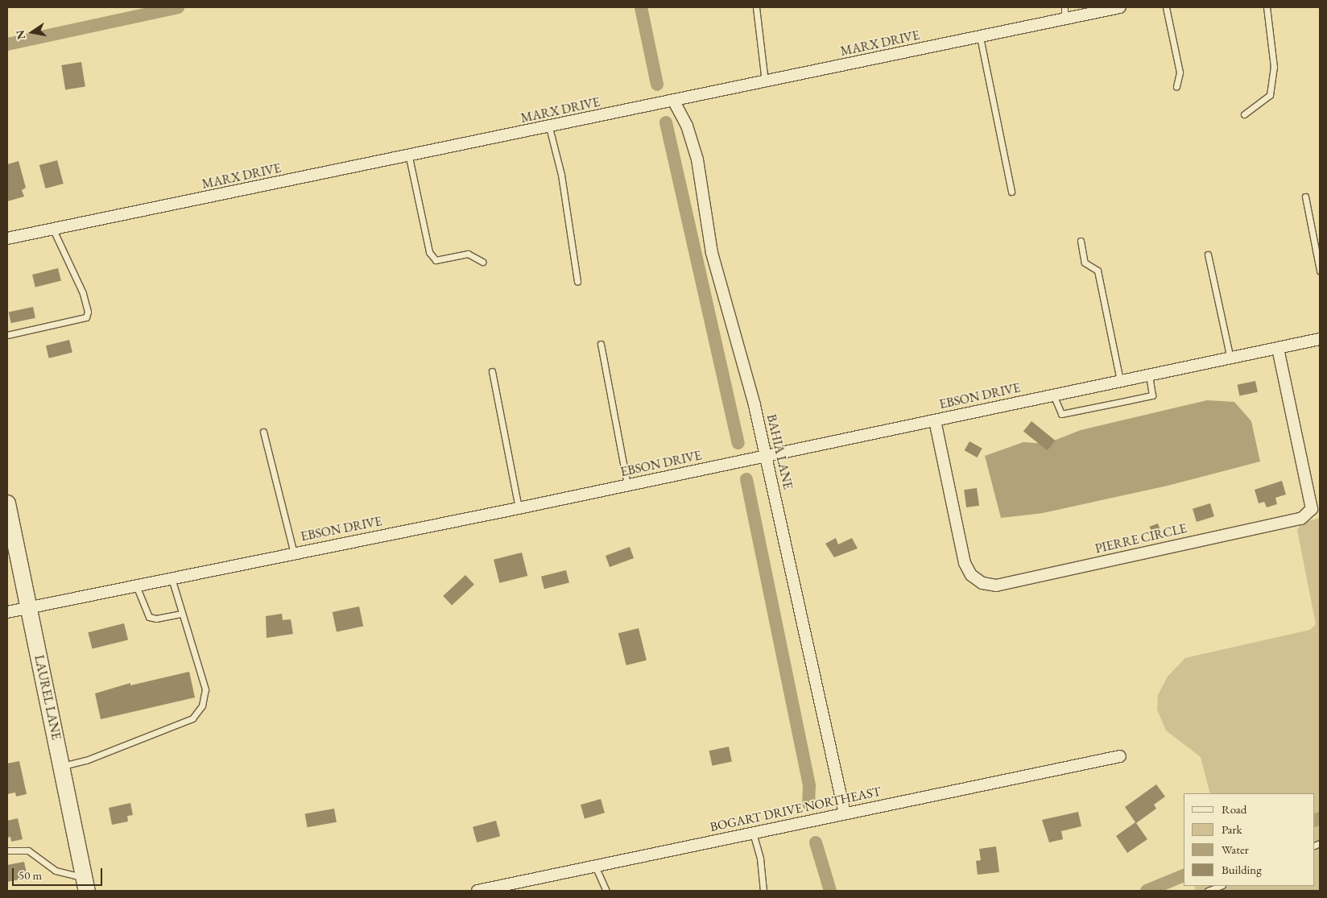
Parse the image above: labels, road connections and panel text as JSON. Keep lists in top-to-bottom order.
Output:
{
  "streets": {
    "street": [
      "MARX DRIVE",
      "EBSON DRIVE",
      "BAHIA LANE",
      "PIERRE CIRCLE",
      "LAUREL LANE",
      "BOGART DRIVE NORTHEAST"
    ]
  },
  "crossings": [
    ["MARX DRIVE", "BAHIA LANE"],
    ["EBSON DRIVE", "BAHIA LANE"],
    ["EBSON DRIVE", "PIERRE CIRCLE"],
    ["EBSON DRIVE", "LAUREL LANE"],
    ["BAHIA LANE", "BOGART DRIVE NORTHEAST"]
  ],
  "legend": [
    "Road",
    "Park",
    "Water",
    "Building"
  ],
  "scale_bar": "50 m",
  "north": "left"
}
